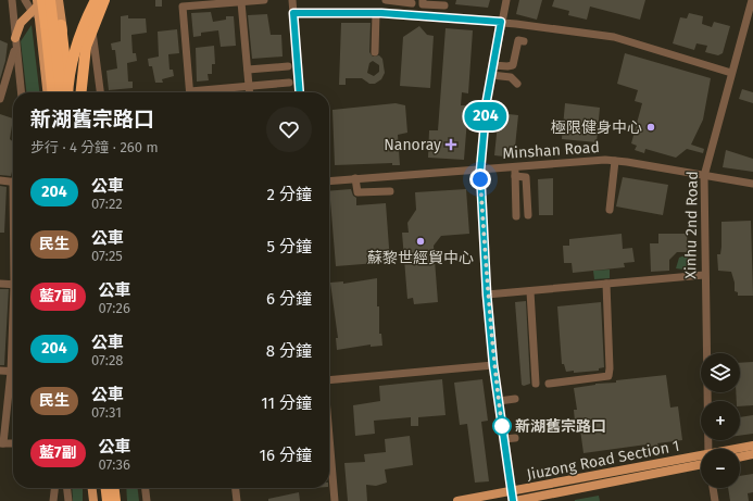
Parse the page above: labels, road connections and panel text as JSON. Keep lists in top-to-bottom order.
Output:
{
  "streets": {
    "main road": ["Jiuzong Road Section 1"],
    "street": ["Minshan Road", "Xinhu 2nd Road"]
  },
  "crossings": [
    ["Minshan Road", "Xinhu 2nd Road"]
  ],
  "places": {
    "other": ["極限健身中心", "蘇黎世經貿中心", "新湖舊宗路口"],
    "health": ["Nanoray"]
  },
  "lines": ["bus line 204"],
  "page": {
    "on_map": "204",
    "heading": ["新湖舊宗路口", "步行 · 4 分鐘 · 260 m"],
    "list": [
      {
        "mark": "204",
        "name": "公車",
        "note": "07:22",
        "value": "2 分鐘"
      },
      {
        "mark": "民生",
        "name": "公車",
        "note": "07:25",
        "value": "5 分鐘"
      },
      {
        "mark": "藍7副",
        "name": "公車",
        "note": "07:26",
        "value": "6 分鐘"
      },
      {
        "mark": "204",
        "name": "公車",
        "note": "07:28",
        "value": "8 分鐘"
      },
      {
        "mark": "民生",
        "name": "公車",
        "note": "07:31",
        "value": "11 分鐘"
      },
      {
        "mark": "藍7副",
        "name": "公車",
        "note": "07:36",
        "value": "16 分鐘"
      }
    ],
    "map_buttons": ["+", "−"]
  }
}
